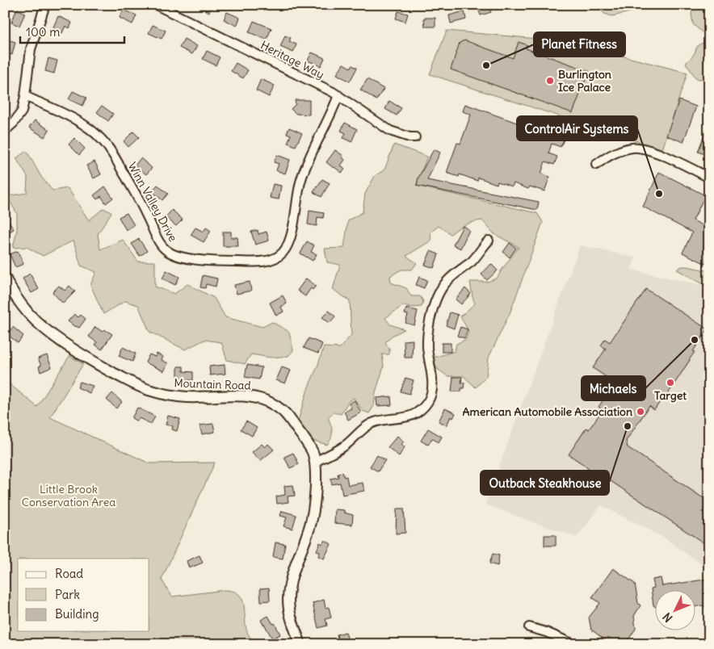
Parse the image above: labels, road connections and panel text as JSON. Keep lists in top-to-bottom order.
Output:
{
  "streets": {
    "street": ["Heritage Way", "Winn Valley Drive", "Mountain Road"]
  },
  "crossings": [
    ["Heritage Way", "Winn Valley Drive"]
  ],
  "parks": ["Little Brook Conservation Area"],
  "places": [
    "Planet Fitness",
    "Burlington Ice Palace",
    "ControlAir Systems",
    "Michaels",
    "Target",
    "American Automobile Association",
    "Outback Steakhouse"
  ],
  "legend": ["Road", "Park", "Building"],
  "scale_bar": "100 m",
  "north": "bottom left"
}
